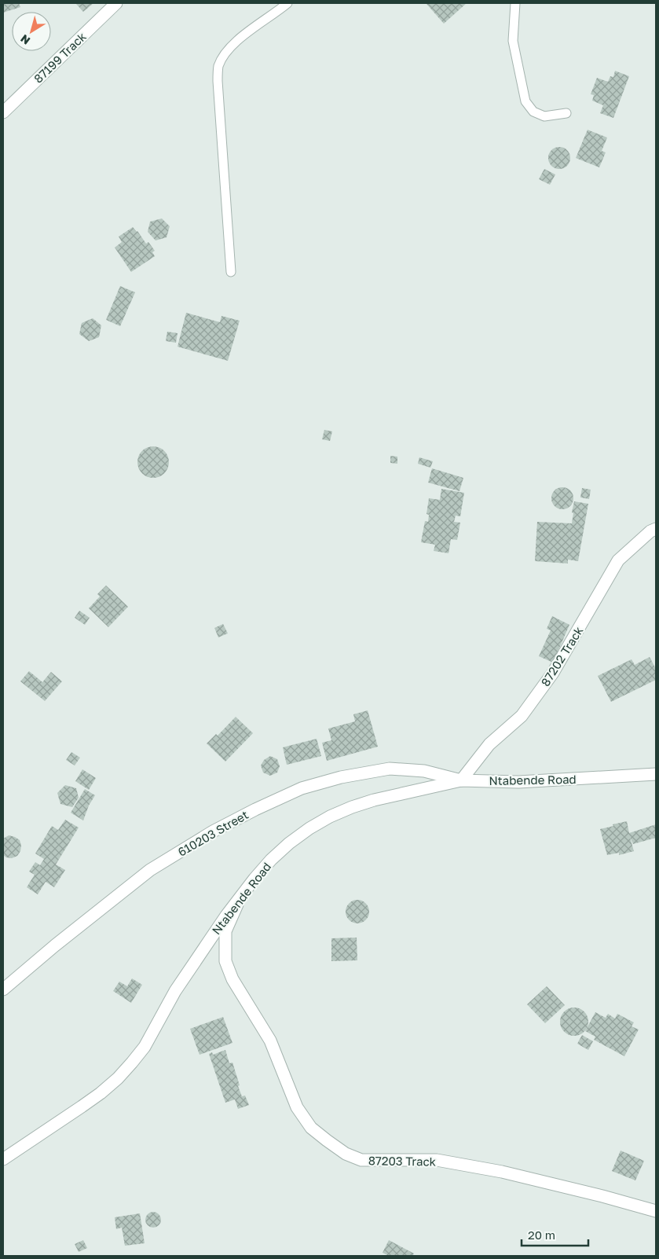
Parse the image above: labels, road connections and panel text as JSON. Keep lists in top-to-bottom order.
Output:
{
  "streets": {
    "street": [
      "87199 Track",
      "87202 Track",
      "Ntabende Road",
      "610203 Street",
      "87203 Track"
    ]
  },
  "crossings": [
    ["87202 Track", "Ntabende Road"],
    ["87202 Track", "610203 Street"],
    ["Ntabende Road", "610203 Street"],
    ["Ntabende Road", "87203 Track"]
  ],
  "scale_bar": "20 m",
  "north": "bottom left"
}
